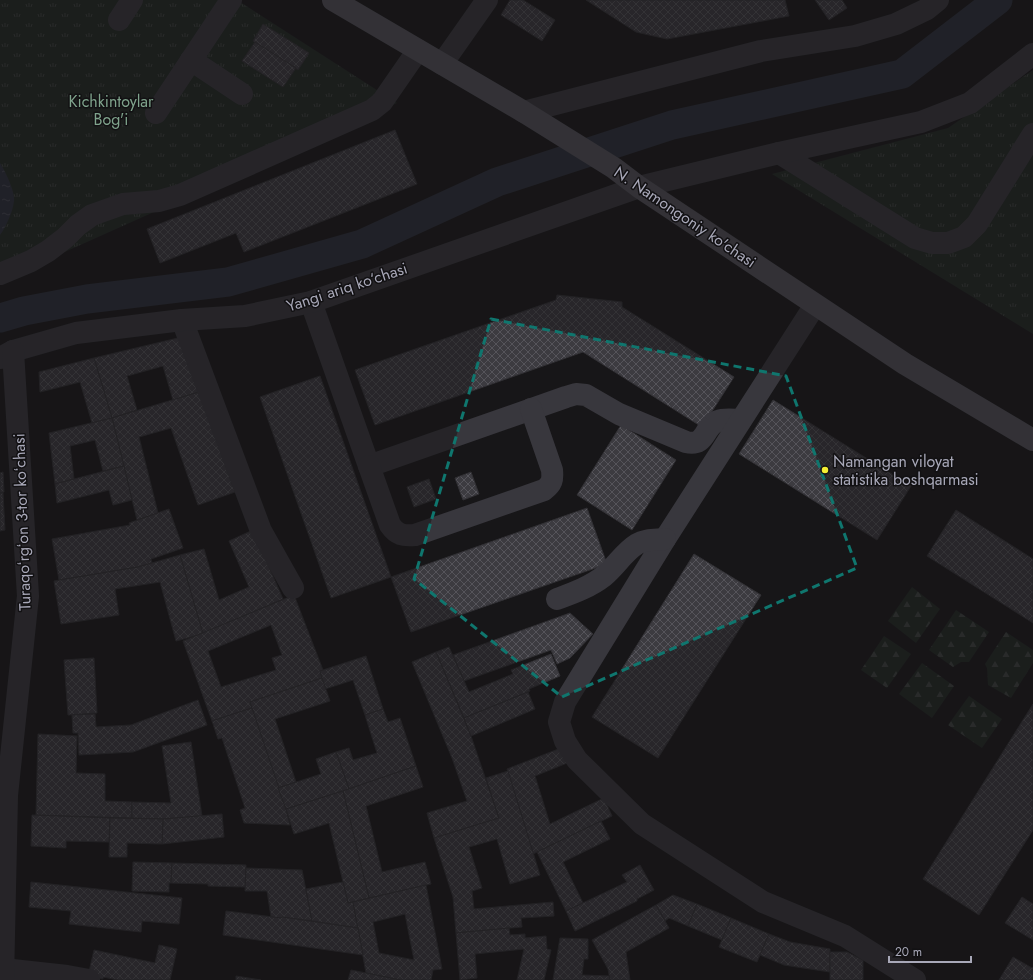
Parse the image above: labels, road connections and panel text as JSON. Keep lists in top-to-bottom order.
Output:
{
  "streets": {
    "main road": ["N. Namongoniy ko'chasi"],
    "street": ["Yangi ariq ko‘chasi", "Turaqoʻrgʻon 3-tor koʻchasi"]
  },
  "crossings": [
    ["N. Namongoniy ko'chasi", "Yangi ariq ko‘chasi"],
    ["Yangi ariq ko‘chasi", "Turaqoʻrgʻon 3-tor koʻchasi"]
  ],
  "parks": ["Kichkintoylar Bog'i"],
  "places": ["Namangan viloyat statistika boshqarmasi"],
  "scale_bar": "20 m"
}
